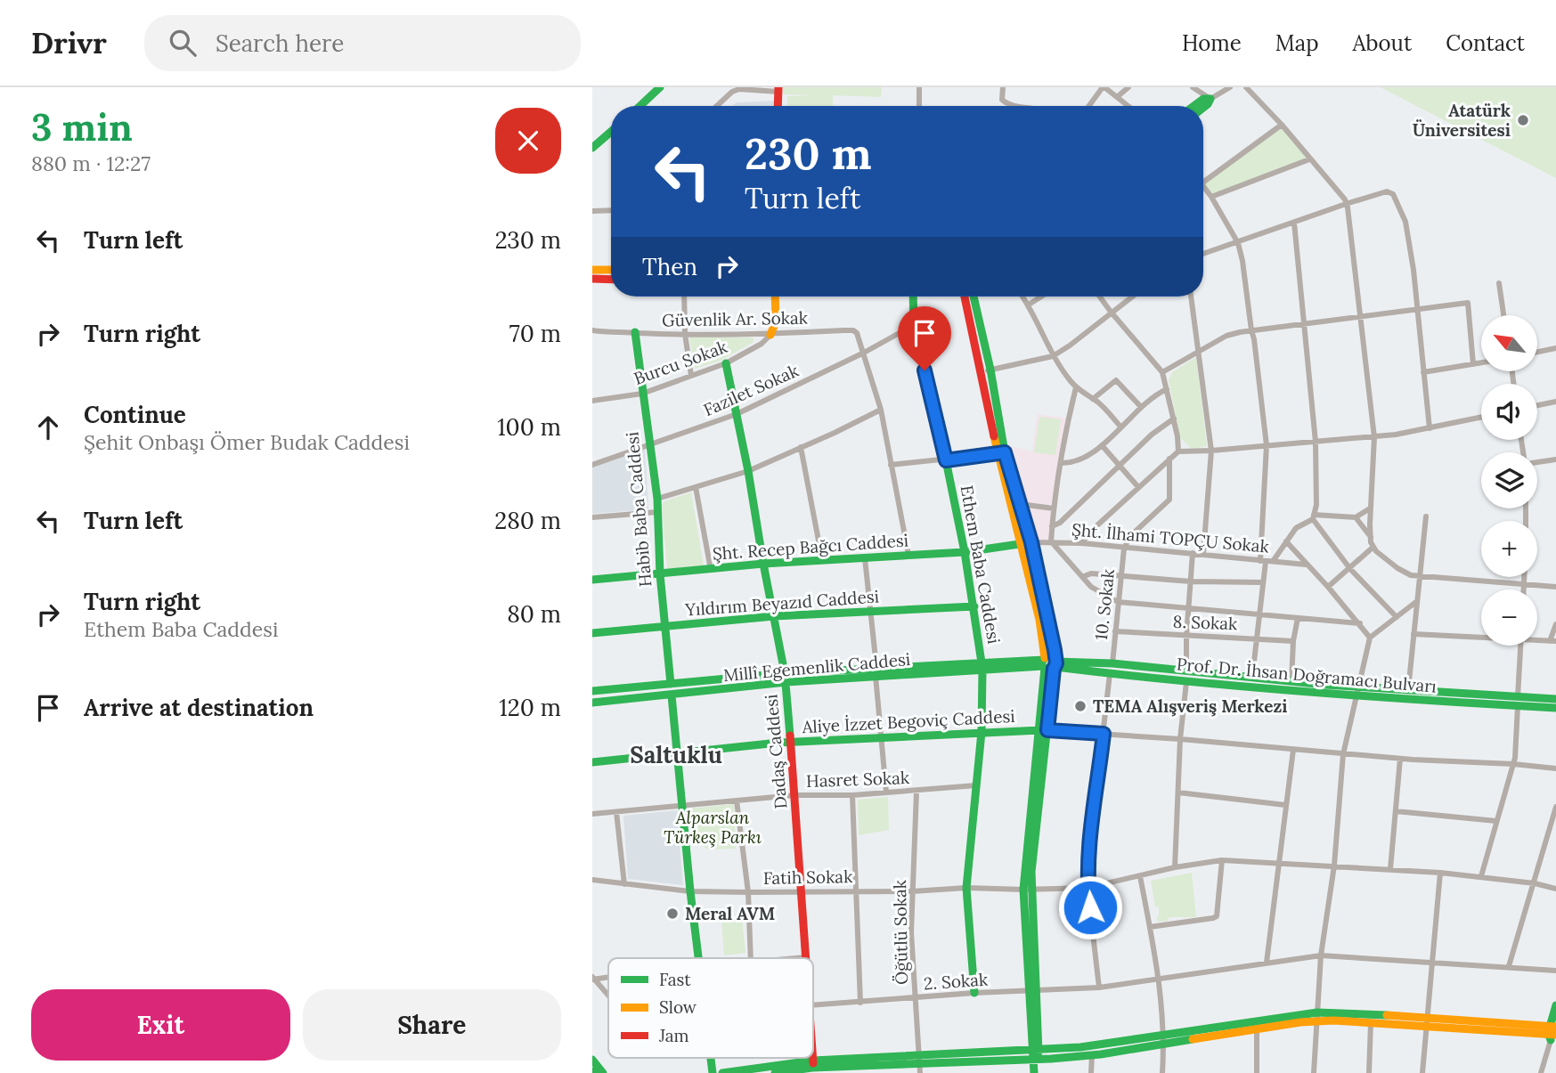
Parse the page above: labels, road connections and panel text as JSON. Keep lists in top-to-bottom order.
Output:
{
  "streets": {
    "street": [
      "Güvenlik Ar. Sokak",
      "Burcu Sokak",
      "Fazilet Sokak",
      "Habib Baba Caddesi",
      "Şht. İlhami TOPÇU Sokak",
      "Şht. Recep Bağcı Caddesi",
      "Ethem Baba Caddesi",
      "Yıldırım Beyazıd Caddesi",
      "10. Sokak",
      "8. Sokak",
      "Millî Egemenlik Caddesi",
      "Prof. Dr. İhsan Doğramacı Bulvarı",
      "Aliye İzzet Begoviç Caddesi",
      "Dadaş Caddesi",
      "Hasret Sokak",
      "Fatih Sokak",
      "Öğütlü Sokak",
      "2. Sokak"
    ]
  },
  "crossings": [
    ["Güvenlik Ar. Sokak", "Burcu Sokak"],
    ["Güvenlik Ar. Sokak", "Fazilet Sokak"],
    ["Güvenlik Ar. Sokak", "Habib Baba Caddesi"],
    ["Burcu Sokak", "Habib Baba Caddesi"],
    ["Burcu Sokak", "Dadaş Caddesi"],
    ["Fazilet Sokak", "Habib Baba Caddesi"],
    ["Fazilet Sokak", "Ethem Baba Caddesi"],
    ["Fazilet Sokak", "Dadaş Caddesi"],
    ["Habib Baba Caddesi", "Şht. Recep Bağcı Caddesi"],
    ["Habib Baba Caddesi", "Yıldırım Beyazıd Caddesi"],
    ["Habib Baba Caddesi", "Millî Egemenlik Caddesi"],
    ["Şht. İlhami TOPÇU Sokak", "Şht. Recep Bağcı Caddesi"],
    ["Şht. İlhami TOPÇU Sokak", "10. Sokak"],
    ["Şht. Recep Bağcı Caddesi", "Ethem Baba Caddesi"],
    ["Şht. Recep Bağcı Caddesi", "Dadaş Caddesi"],
    ["Ethem Baba Caddesi", "Yıldırım Beyazıd Caddesi"],
    ["Ethem Baba Caddesi", "Millî Egemenlik Caddesi"],
    ["Ethem Baba Caddesi", "Aliye İzzet Begoviç Caddesi"],
    ["Ethem Baba Caddesi", "Hasret Sokak"],
    ["Ethem Baba Caddesi", "Fatih Sokak"],
    ["Ethem Baba Caddesi", "2. Sokak"],
    ["Yıldırım Beyazıd Caddesi", "Dadaş Caddesi"],
    ["10. Sokak", "8. Sokak"],
    ["10. Sokak", "Prof. Dr. İhsan Doğramacı Bulvarı"],
    ["Millî Egemenlik Caddesi", "Prof. Dr. İhsan Doğramacı Bulvarı"],
    ["Millî Egemenlik Caddesi", "Dadaş Caddesi"],
    ["Aliye İzzet Begoviç Caddesi", "Dadaş Caddesi"],
    ["Dadaş Caddesi", "Hasret Sokak"],
    ["Dadaş Caddesi", "Fatih Sokak"],
    ["Hasret Sokak", "Öğütlü Sokak"],
    ["Fatih Sokak", "Öğütlü Sokak"],
    ["Öğütlü Sokak", "2. Sokak"]
  ],
  "districts": ["Saltuklu"],
  "parks": ["Alparslan Türkeş Parkı"],
  "places": ["Atatürk Üniversitesi", "TEMA Alışveriş Merkezi", "Meral AVM"],
  "legend": ["Fast", "Slow", "Jam"],
  "north": "top left",
  "page": {
    "header": "Drivr",
    "search": "Search here",
    "nav": [
      "Home",
      "Map",
      "About",
      "Contact"
    ],
    "heading": ["3 min", "880 m · 12:27"],
    "turn": ["230 m", "Turn left"],
    "list": [
      {
        "name": "Turn left",
        "value": "230 m"
      },
      {
        "name": "Turn right",
        "value": "70 m"
      },
      {
        "name": "Continue",
        "note": "Şehit Onbaşı Ömer Budak Caddesi",
        "value": "100 m"
      },
      {
        "name": "Turn left",
        "value": "280 m"
      },
      {
        "name": "Turn right",
        "note": "Ethem Baba Caddesi",
        "value": "80 m"
      },
      {
        "name": "Arrive at destination",
        "value": "120 m"
      }
    ],
    "then": "Then",
    "map_buttons": ["+", "−"],
    "buttons": ["Exit", "Share"]
  }
}
